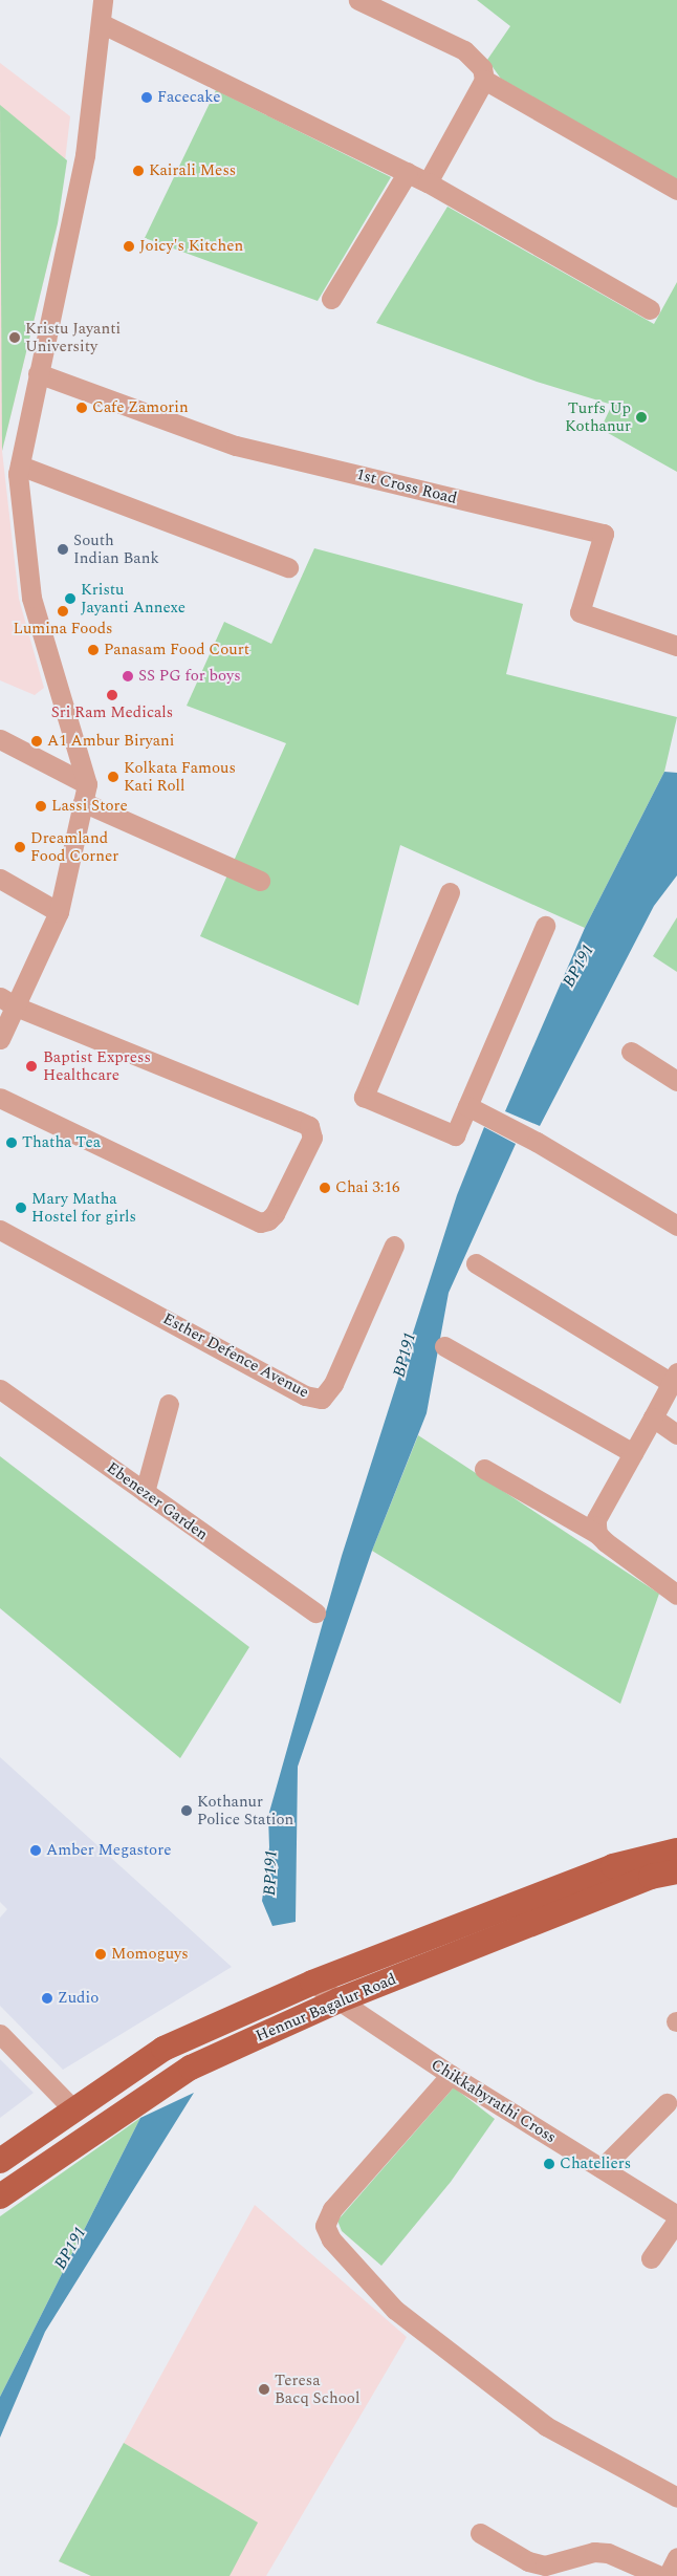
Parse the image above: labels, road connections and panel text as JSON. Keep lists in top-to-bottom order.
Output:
{
  "streets": {
    "main road": ["Hennur Bagalur Road"],
    "street": [
      "1st Cross Road",
      "Esther Defence Avenue",
      "Ebenezer Garden",
      "Chikkabyrathi Cross"
    ]
  },
  "crossings": [
    ["Hennur Bagalur Road", "Chikkabyrathi Cross"]
  ],
  "water": ["BP191"],
  "places": [
    "Facecake",
    "Kairali Mess",
    "Joicy's Kitchen",
    "Kristu Jayanti University",
    "Cafe Zamorin",
    "Turfs Up Kothanur",
    "South Indian Bank",
    "Kristu Jayanti Annexe",
    "Lumina Foods",
    "Panasam Food Court",
    "SS PG for boys",
    "Sri Ram Medicals",
    "A1 Ambur Biryani",
    "Kolkata Famous Kati Roll",
    "Lassi Store",
    "Dreamland Food Corner",
    "Baptist Express Healthcare",
    "Thatha Tea",
    "Chai 3:16",
    "Mary Matha Hostel for girls",
    "Kothanur Police Station",
    "Amber Megastore",
    "Momoguys",
    "Zudio",
    "Chateliers",
    "Teresa Bacq School"
  ]
}
